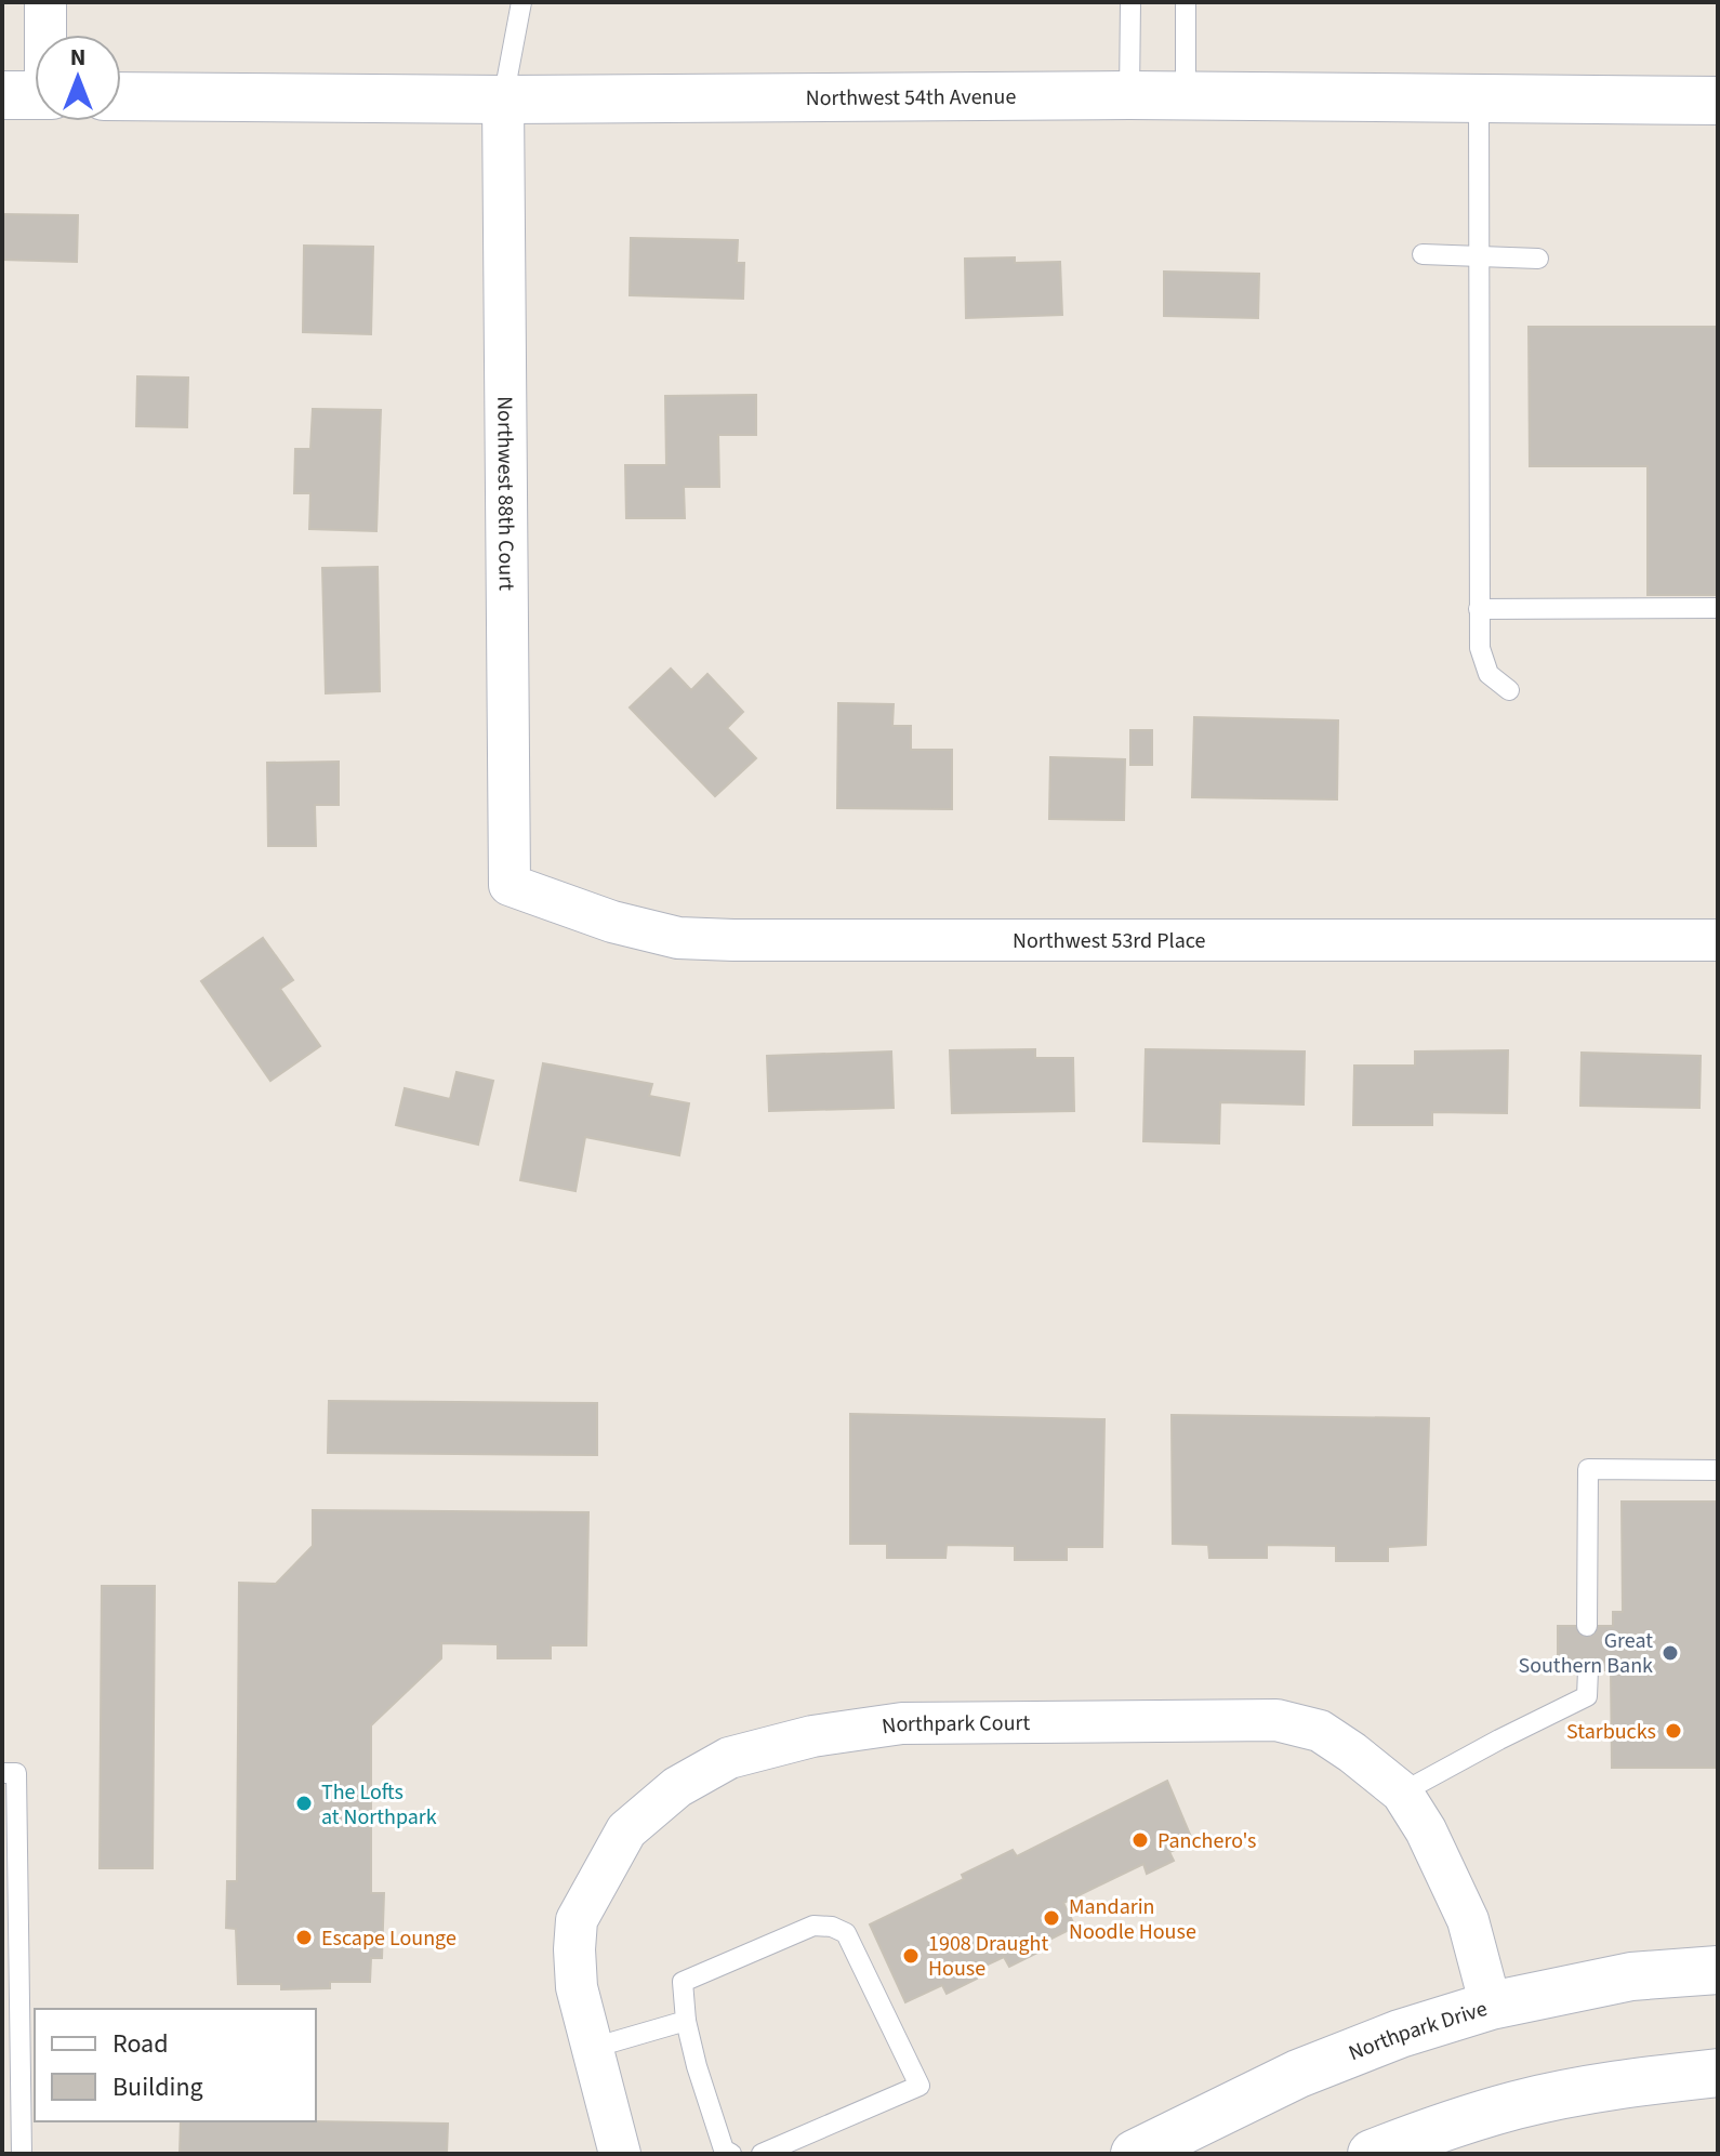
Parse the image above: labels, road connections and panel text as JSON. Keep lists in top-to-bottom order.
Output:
{
  "streets": {
    "street": [
      "Northwest 54th Avenue",
      "Northwest 88th Court",
      "Northwest 53rd Place",
      "Northpark Court",
      "Northpark Drive"
    ]
  },
  "crossings": [
    ["Northwest 54th Avenue", "Northwest 88th Court"],
    ["Northwest 88th Court", "Northwest 53rd Place"],
    ["Northpark Court", "Northpark Drive"]
  ],
  "places": [
    "Great Southern Bank",
    "Starbucks",
    "The Lofts at Northpark",
    "Panchero's",
    "Mandarin Noodle House",
    "Escape Lounge",
    "1908 Draught House"
  ],
  "legend": ["Road", "Building"],
  "north": "top"
}
